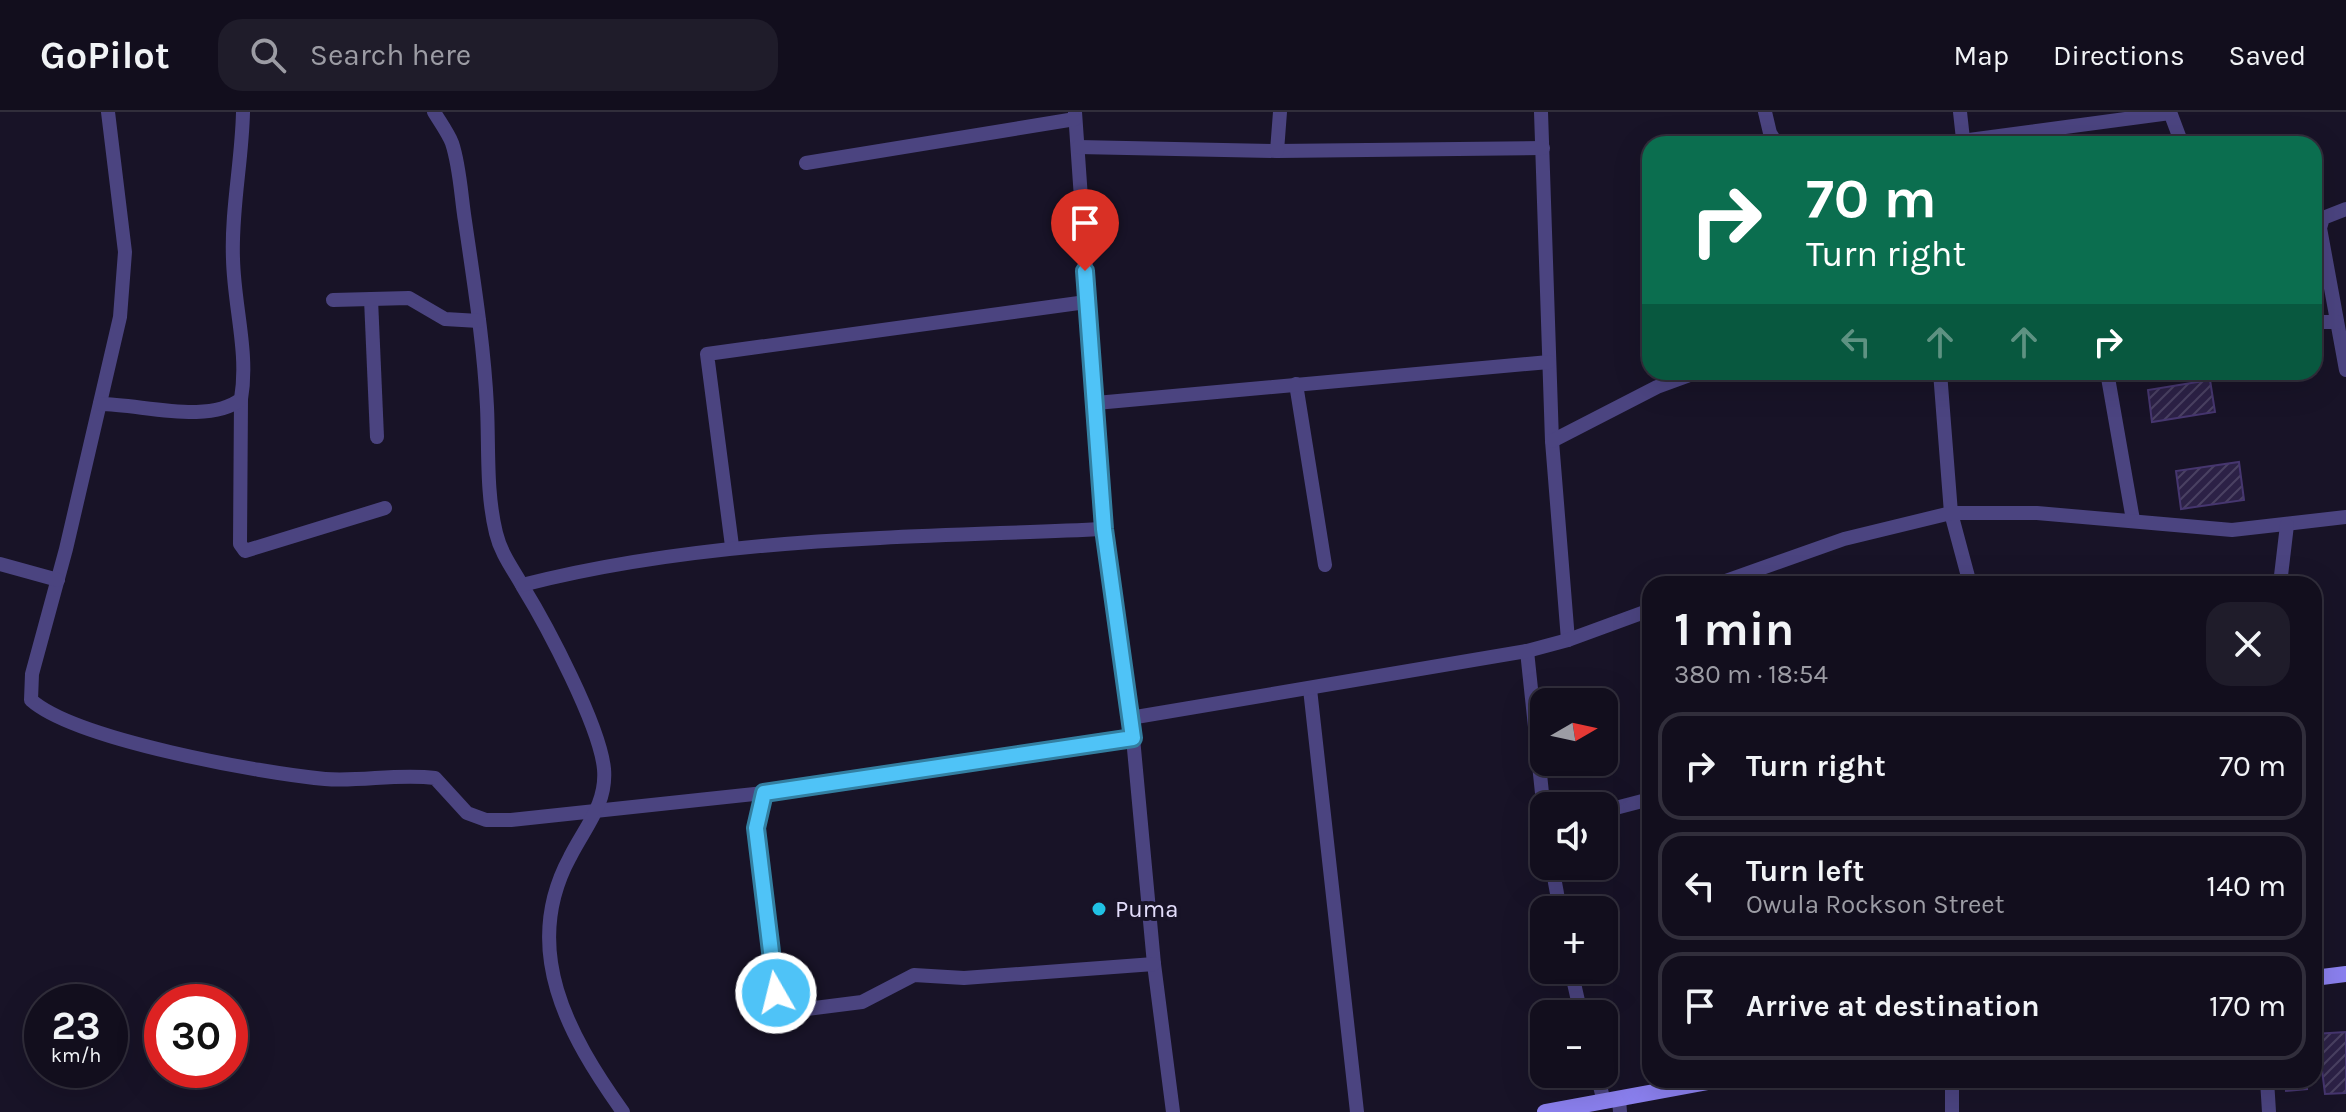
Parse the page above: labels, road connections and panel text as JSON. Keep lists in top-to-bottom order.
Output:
{
  "places": ["Puma"],
  "north": "right",
  "page": {
    "header": "GoPilot",
    "search": "Search here",
    "nav": ["Map", "Directions", "Saved"],
    "turn": ["70 m", "Turn right"],
    "heading": ["1 min", "380 m · 18:54"],
    "map_buttons": ["+", "−"],
    "list": [
      {
        "name": "Turn right",
        "value": "70 m"
      },
      {
        "name": "Turn left",
        "note": "Owula Rockson Street",
        "value": "140 m"
      },
      {
        "name": "Arrive at destination",
        "value": "170 m"
      }
    ],
    "speed": "23 km/h",
    "limit": "30"
  }
}
